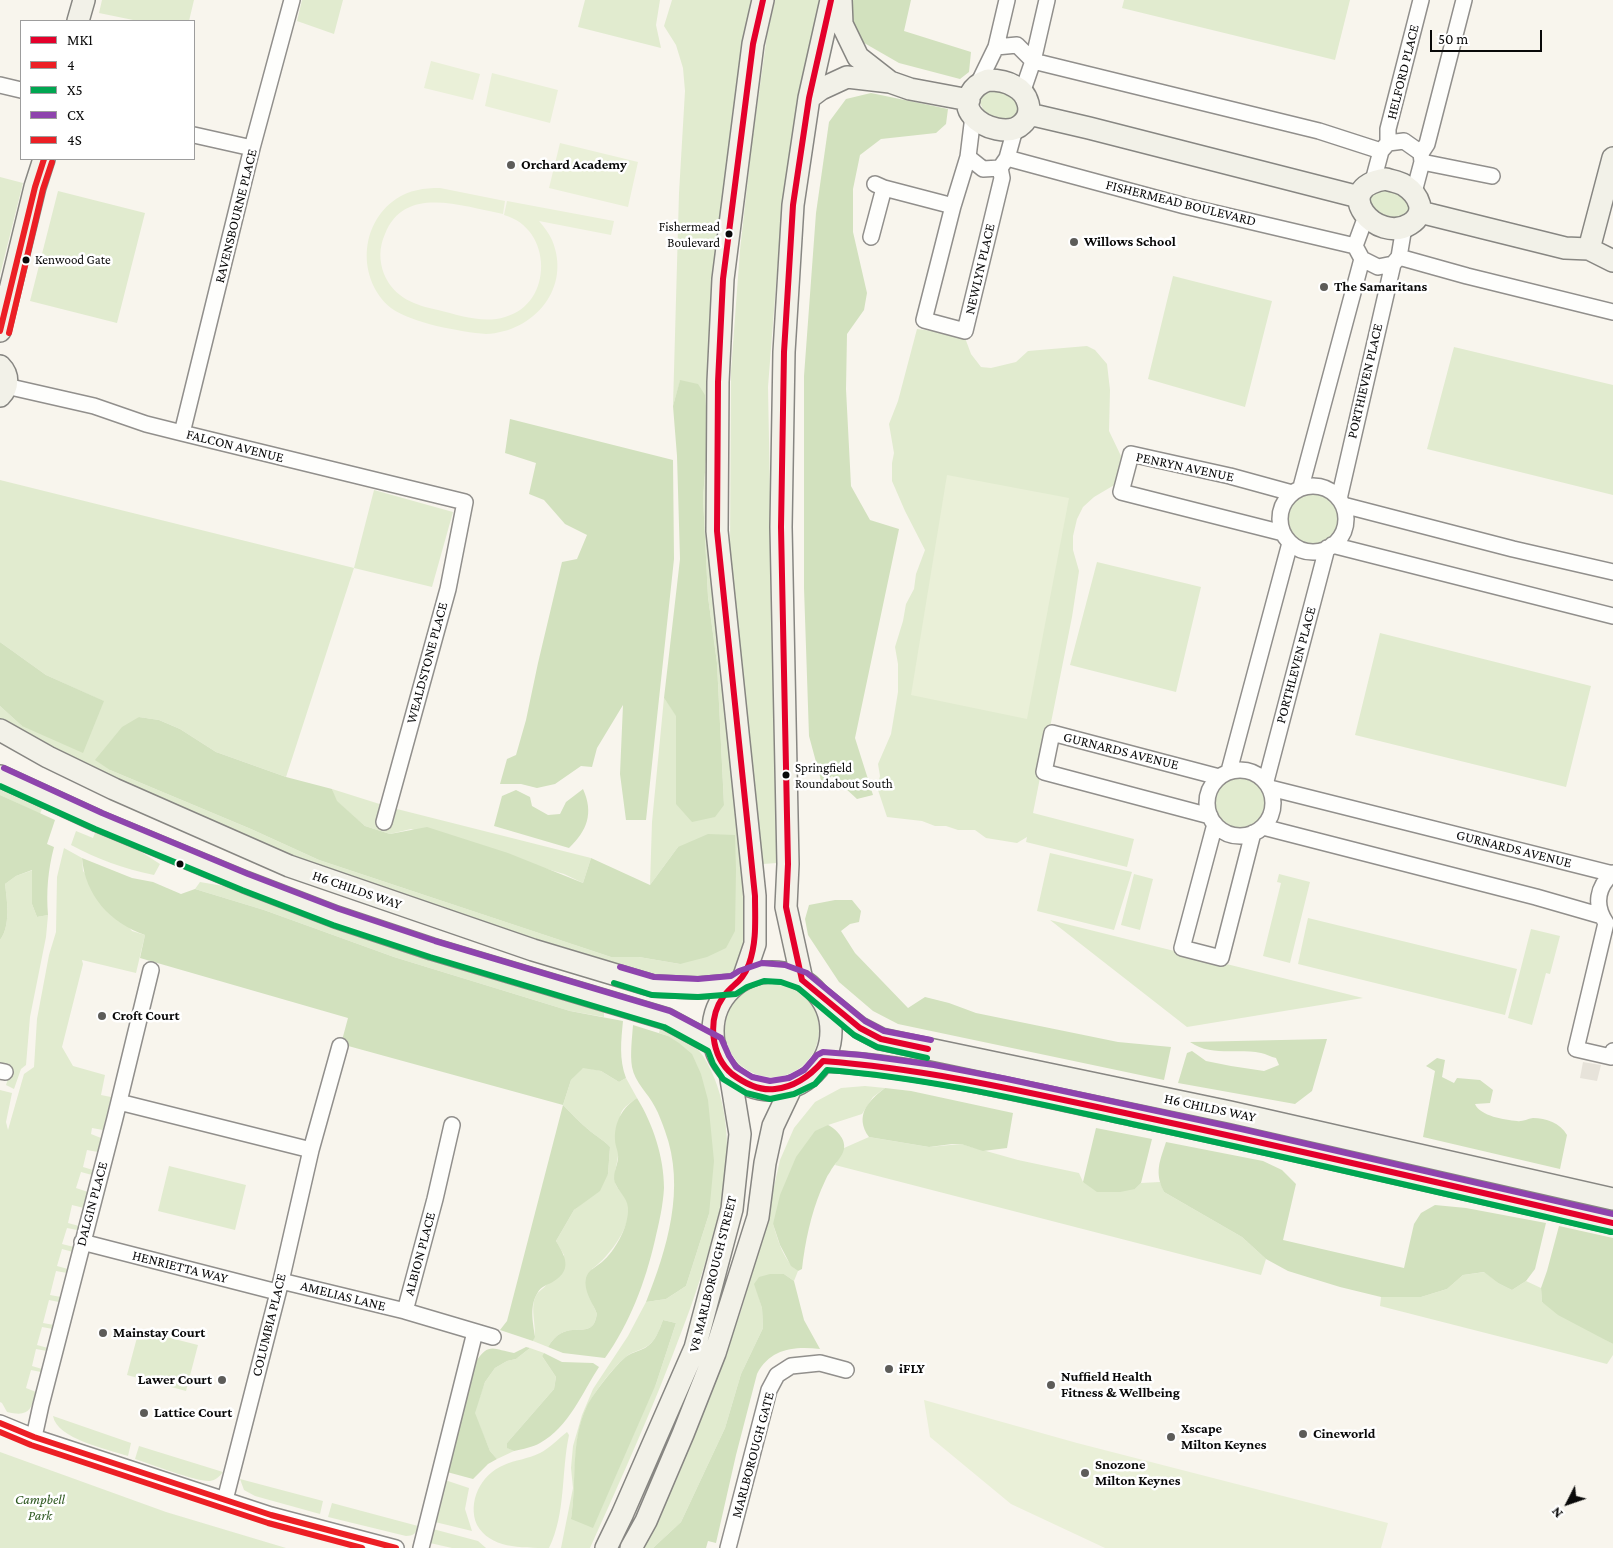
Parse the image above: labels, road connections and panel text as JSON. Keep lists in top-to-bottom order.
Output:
{
  "streets": {
    "street": [
      "HELFORD PLACE",
      "FISHERMEAD BOULEVARD",
      "RAVENSBOURNE PLACE",
      "NEWLYN PLACE",
      "PORTHIEVEN PLACE",
      "FALCON AVENUE",
      "PENRYN AVENUE",
      "WEALDSTONE PLACE",
      "PORTHLEVEN PLACE",
      "GURNARDS AVENUE",
      "H6 CHILDS WAY",
      "DALGIN PLACE",
      "ALBION PLACE",
      "HENRIETTA WAY",
      "V8 MARLBOROUGH STREET",
      "AMELIAS LANE",
      "COLUMBIA PLACE",
      "MARLBOROUGH GATE"
    ]
  },
  "crossings": [
    ["HELFORD PLACE", "FISHERMEAD BOULEVARD"],
    ["HELFORD PLACE", "PORTHIEVEN PLACE"],
    ["FISHERMEAD BOULEVARD", "NEWLYN PLACE"],
    ["FISHERMEAD BOULEVARD", "PORTHIEVEN PLACE"],
    ["RAVENSBOURNE PLACE", "FALCON AVENUE"],
    ["PORTHIEVEN PLACE", "PENRYN AVENUE"],
    ["PORTHIEVEN PLACE", "PORTHLEVEN PLACE"],
    ["FALCON AVENUE", "WEALDSTONE PLACE"],
    ["PENRYN AVENUE", "PORTHLEVEN PLACE"],
    ["PORTHLEVEN PLACE", "GURNARDS AVENUE"],
    ["H6 CHILDS WAY", "V8 MARLBOROUGH STREET"],
    ["DALGIN PLACE", "HENRIETTA WAY"],
    ["ALBION PLACE", "AMELIAS LANE"],
    ["HENRIETTA WAY", "AMELIAS LANE"],
    ["HENRIETTA WAY", "COLUMBIA PLACE"],
    ["AMELIAS LANE", "COLUMBIA PLACE"]
  ],
  "parks": ["Campbell Park"],
  "places": [
    "Orchard Academy",
    "Fishermead Boulevard",
    "Willows School",
    "Kenwood Gate",
    "The Samaritans",
    "Springfield Roundabout South",
    "Croft Court",
    "Mainstay Court",
    "iFLY",
    "Lawer Court",
    "Nuffield Health Fitness & Wellbeing",
    "Lattice Court",
    "Cineworld",
    "Xscape Milton Keynes",
    "Snozone Milton Keynes"
  ],
  "lines": [
    "transit line MK1",
    "transit line 4",
    "transit line 4S",
    "transit line CX",
    "transit line X5"
  ],
  "legend": [
    "MK1",
    "4",
    "X5",
    "CX",
    "4S"
  ],
  "scale_bar": "50 m",
  "north": "bottom left"
}
